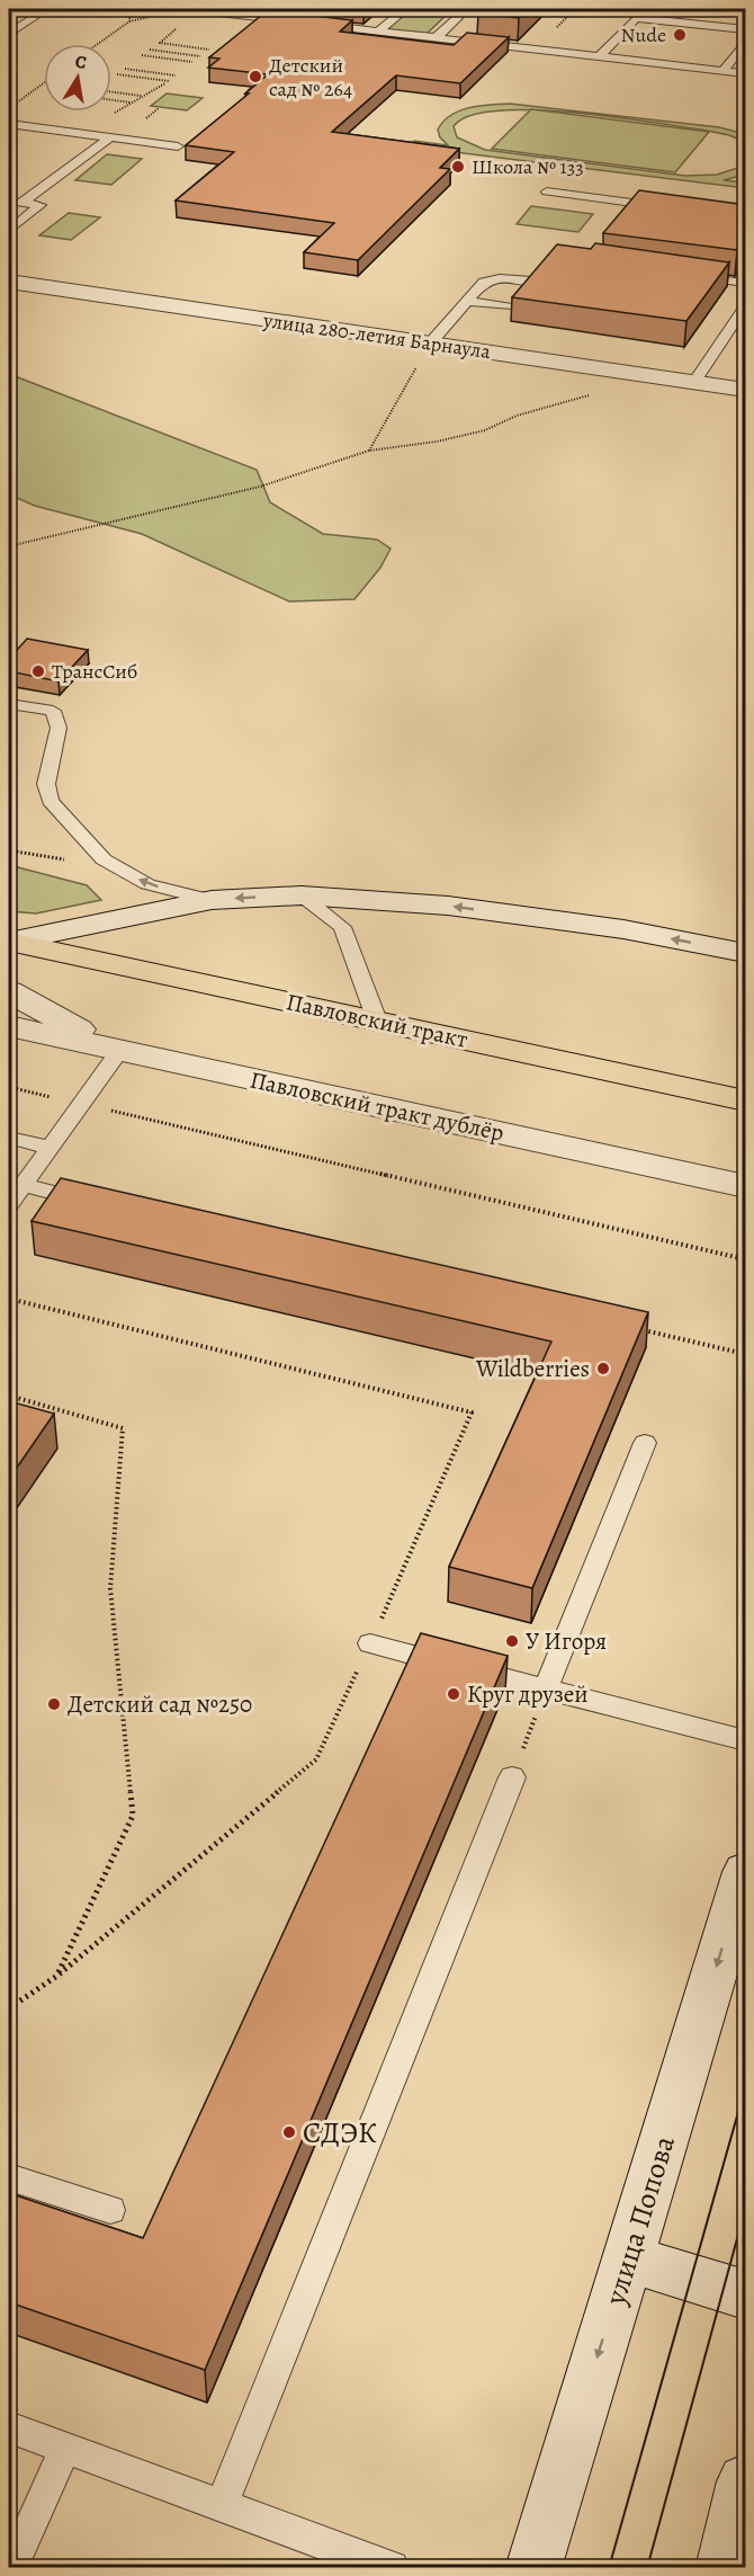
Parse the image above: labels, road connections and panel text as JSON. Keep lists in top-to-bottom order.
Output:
{
  "streets": {
    "main road": ["Павловский тракт"],
    "street": ["улица 280-летия Барнаула", "Павловский тракт дублёр", "улица Попова"]
  },
  "one_way": ["улица Попова"],
  "places": [
    "Nude",
    "Детский сад № 264",
    "Школа № 133",
    "ТрансСиб",
    "Wildberries",
    "У Игоря",
    "Круг друзей",
    "Детский сад №250",
    "СДЭК"
  ],
  "north": "top"
}
